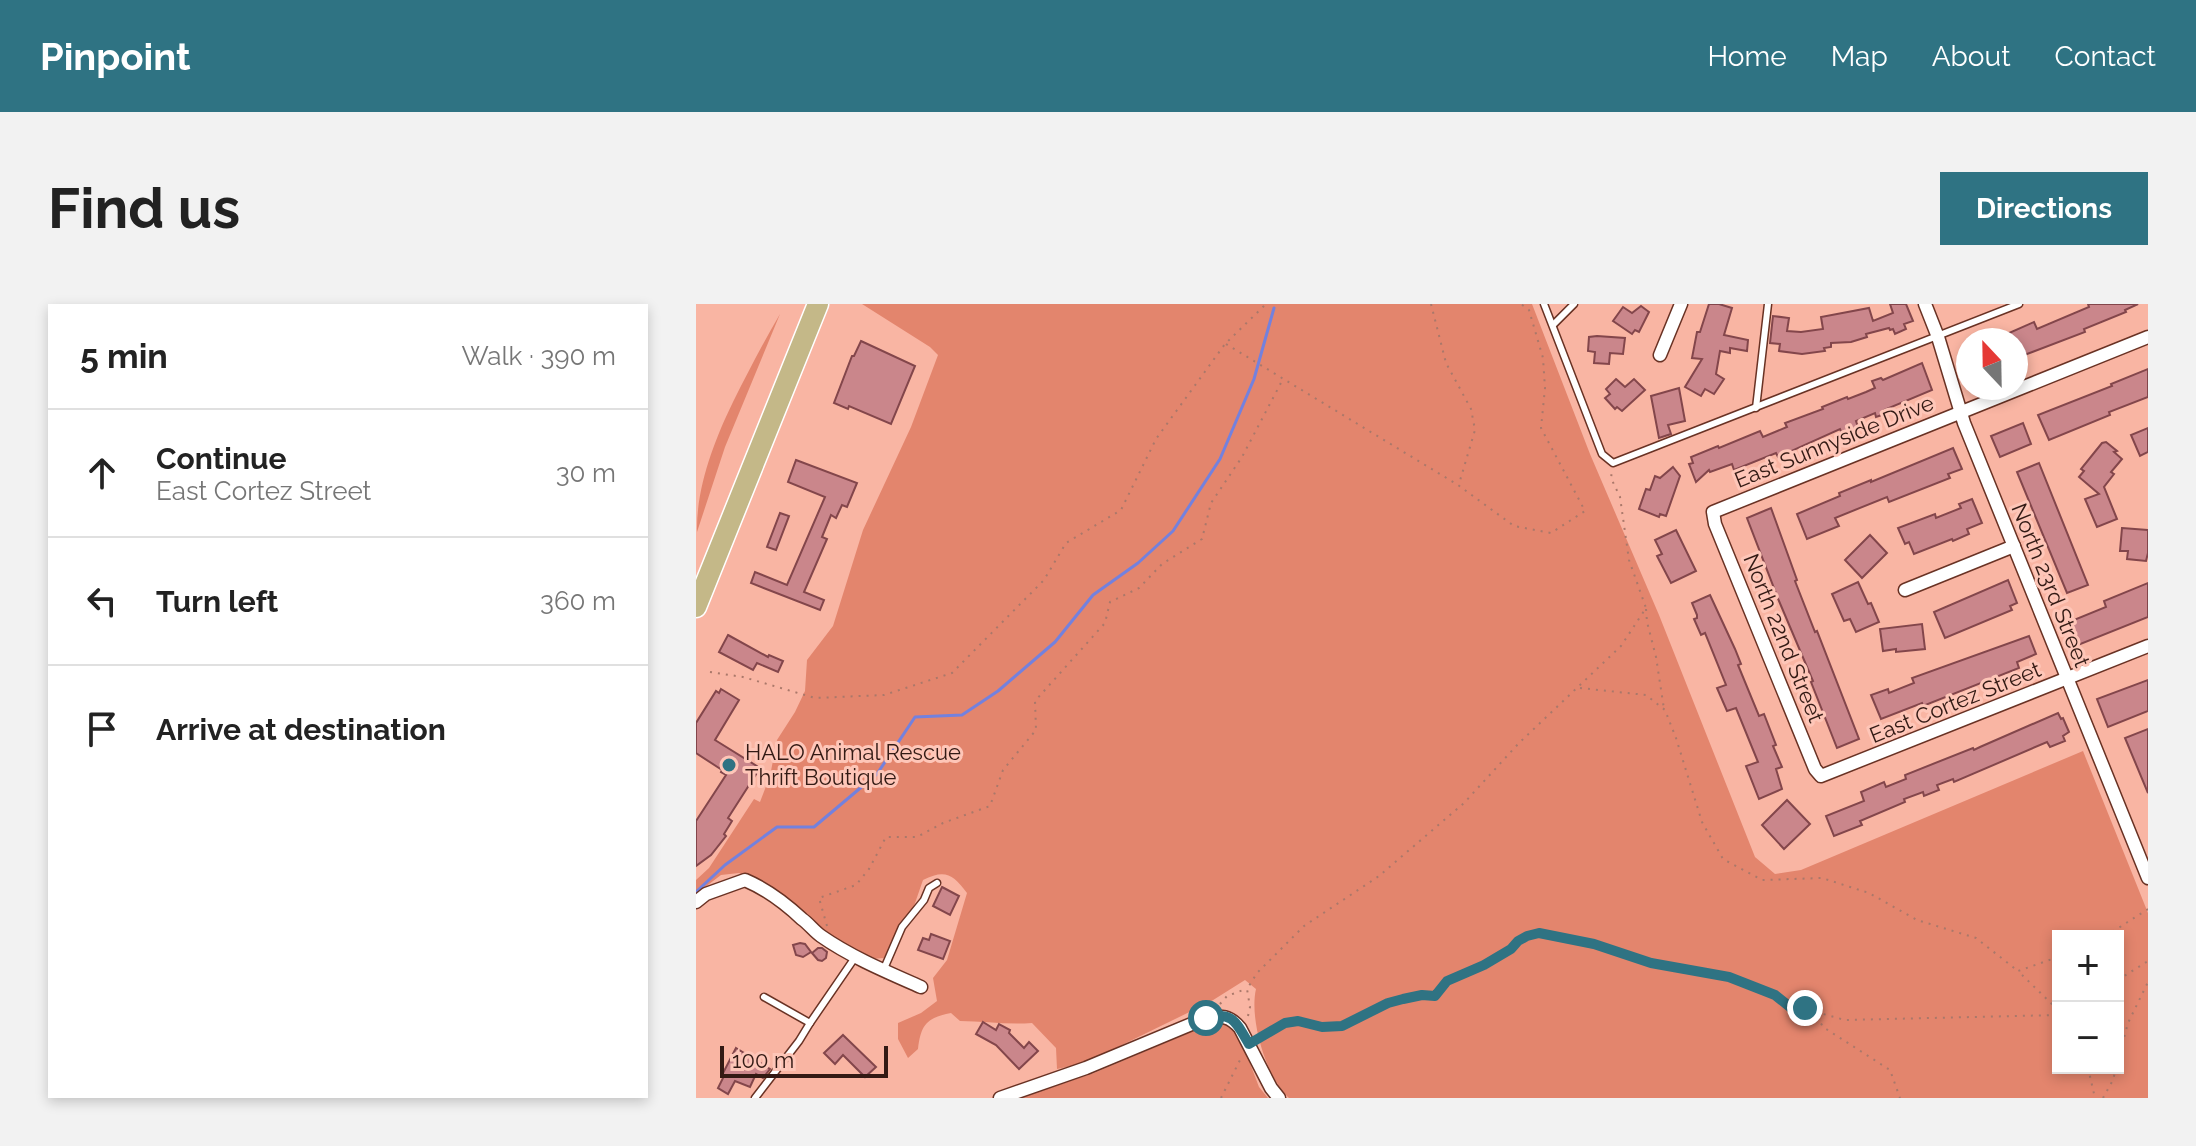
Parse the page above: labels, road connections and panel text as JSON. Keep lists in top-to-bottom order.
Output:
{
  "streets": {
    "street": [
      "East Sunnyside Drive",
      "North 23rd Street",
      "North 22nd Street",
      "East Cortez Street"
    ]
  },
  "crossings": [
    ["East Sunnyside Drive", "North 23rd Street"],
    ["East Sunnyside Drive", "North 22nd Street"],
    ["North 23rd Street", "East Cortez Street"],
    ["North 22nd Street", "East Cortez Street"]
  ],
  "places": ["HALO Animal Rescue Thrift Boutique"],
  "scale_bar": "100 m",
  "north": "top",
  "page": {
    "header": "Pinpoint",
    "nav": [
      "Home",
      "Map",
      "About",
      "Contact"
    ],
    "buttons": "Directions",
    "title": "Find us",
    "heading": ["5 min", "Walk · 390 m"],
    "list": [
      ["Continue", "East Cortez Street", "30 m"],
      ["Turn left", "360 m"],
      "Arrive at destination"
    ],
    "map_buttons": ["+", "−"],
    "scale": "100 m"
  }
}
